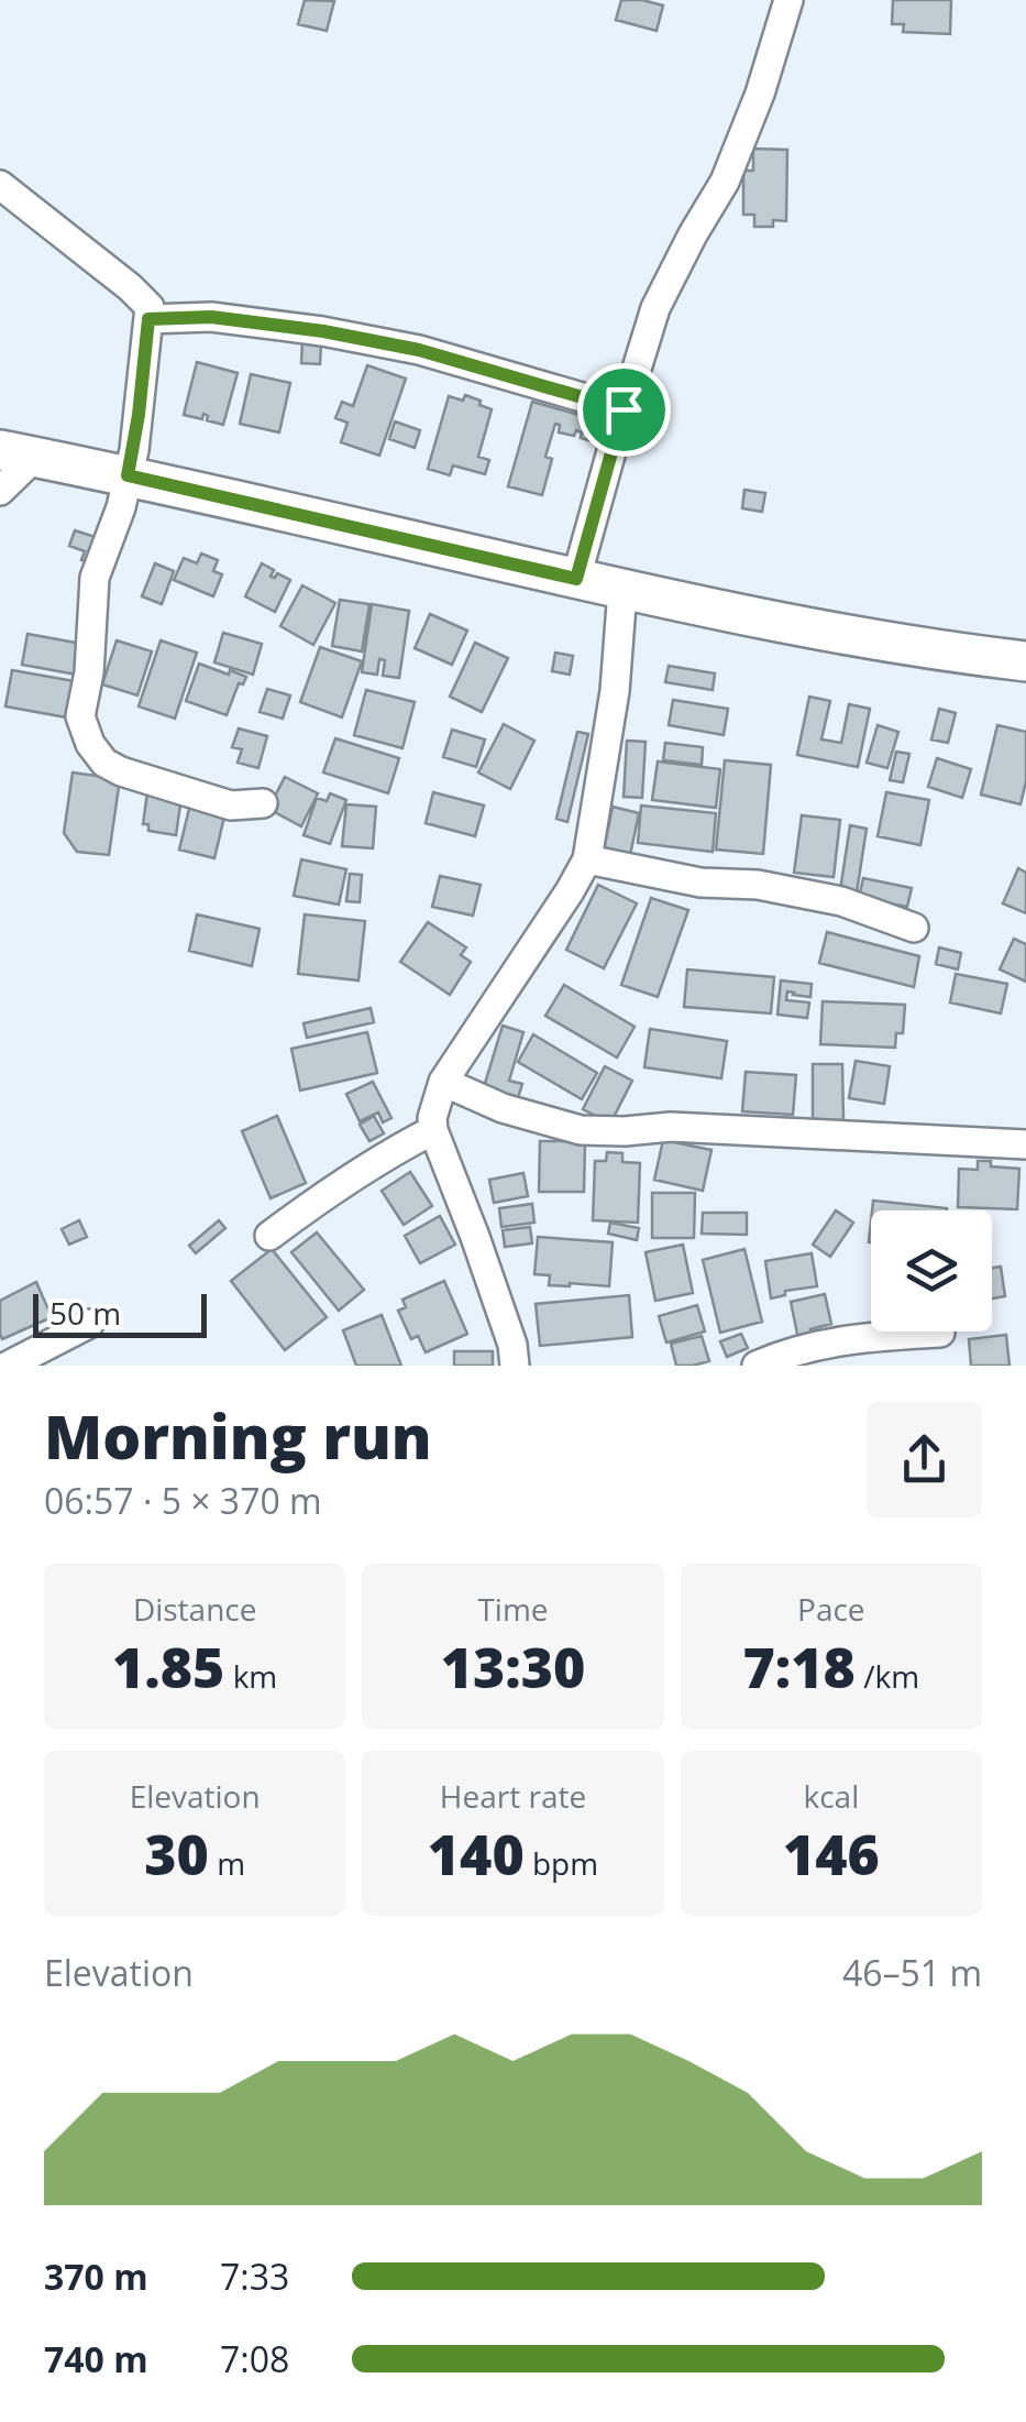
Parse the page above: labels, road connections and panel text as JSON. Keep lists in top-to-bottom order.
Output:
{
  "scale_bar": "50 m",
  "page": {
    "scale": "50 m",
    "heading": ["Morning run", "06:57 · 5 × 370 m"],
    "stats": [
      ["Distance", "1.85 km"],
      ["Time", "13:30"],
      ["Pace", "7:18 /km"],
      ["Elevation", "30 m"],
      ["Heart rate", "140 bpm"],
      ["kcal", "146"]
    ],
    "chart": ["Elevation", "46–51 m"],
    "list": [
      {
        "name": "370 m",
        "note": "7:33"
      },
      {
        "name": "740 m",
        "note": "7:08"
      }
    ]
  }
}
